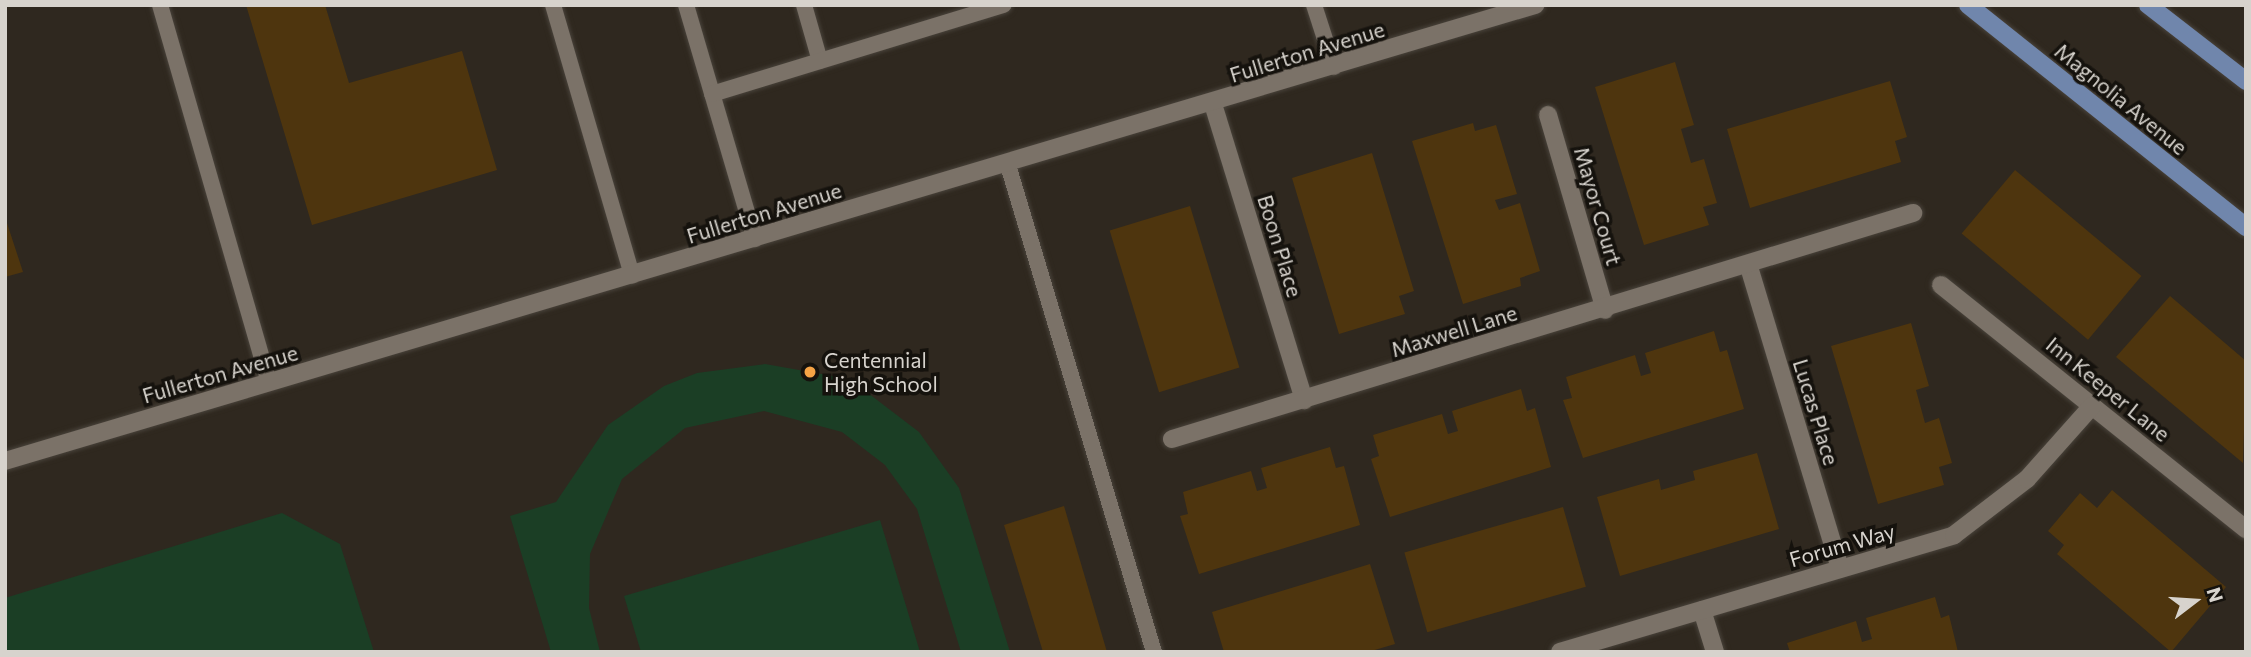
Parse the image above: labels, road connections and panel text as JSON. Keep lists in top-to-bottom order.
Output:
{
  "streets": {
    "main road": ["Magnolia Avenue"],
    "street": [
      "Fullerton Avenue",
      "Mayor Court",
      "Boon Place",
      "Maxwell Lane",
      "Inn Keeper Lane",
      "Lucas Place",
      "Forum Way"
    ]
  },
  "crossings": [
    ["Fullerton Avenue", "Boon Place"],
    ["Mayor Court", "Maxwell Lane"],
    ["Boon Place", "Maxwell Lane"],
    ["Maxwell Lane", "Lucas Place"],
    ["Inn Keeper Lane", "Forum Way"],
    ["Lucas Place", "Forum Way"]
  ],
  "places": ["Centennial High School"],
  "north": "right"
}
